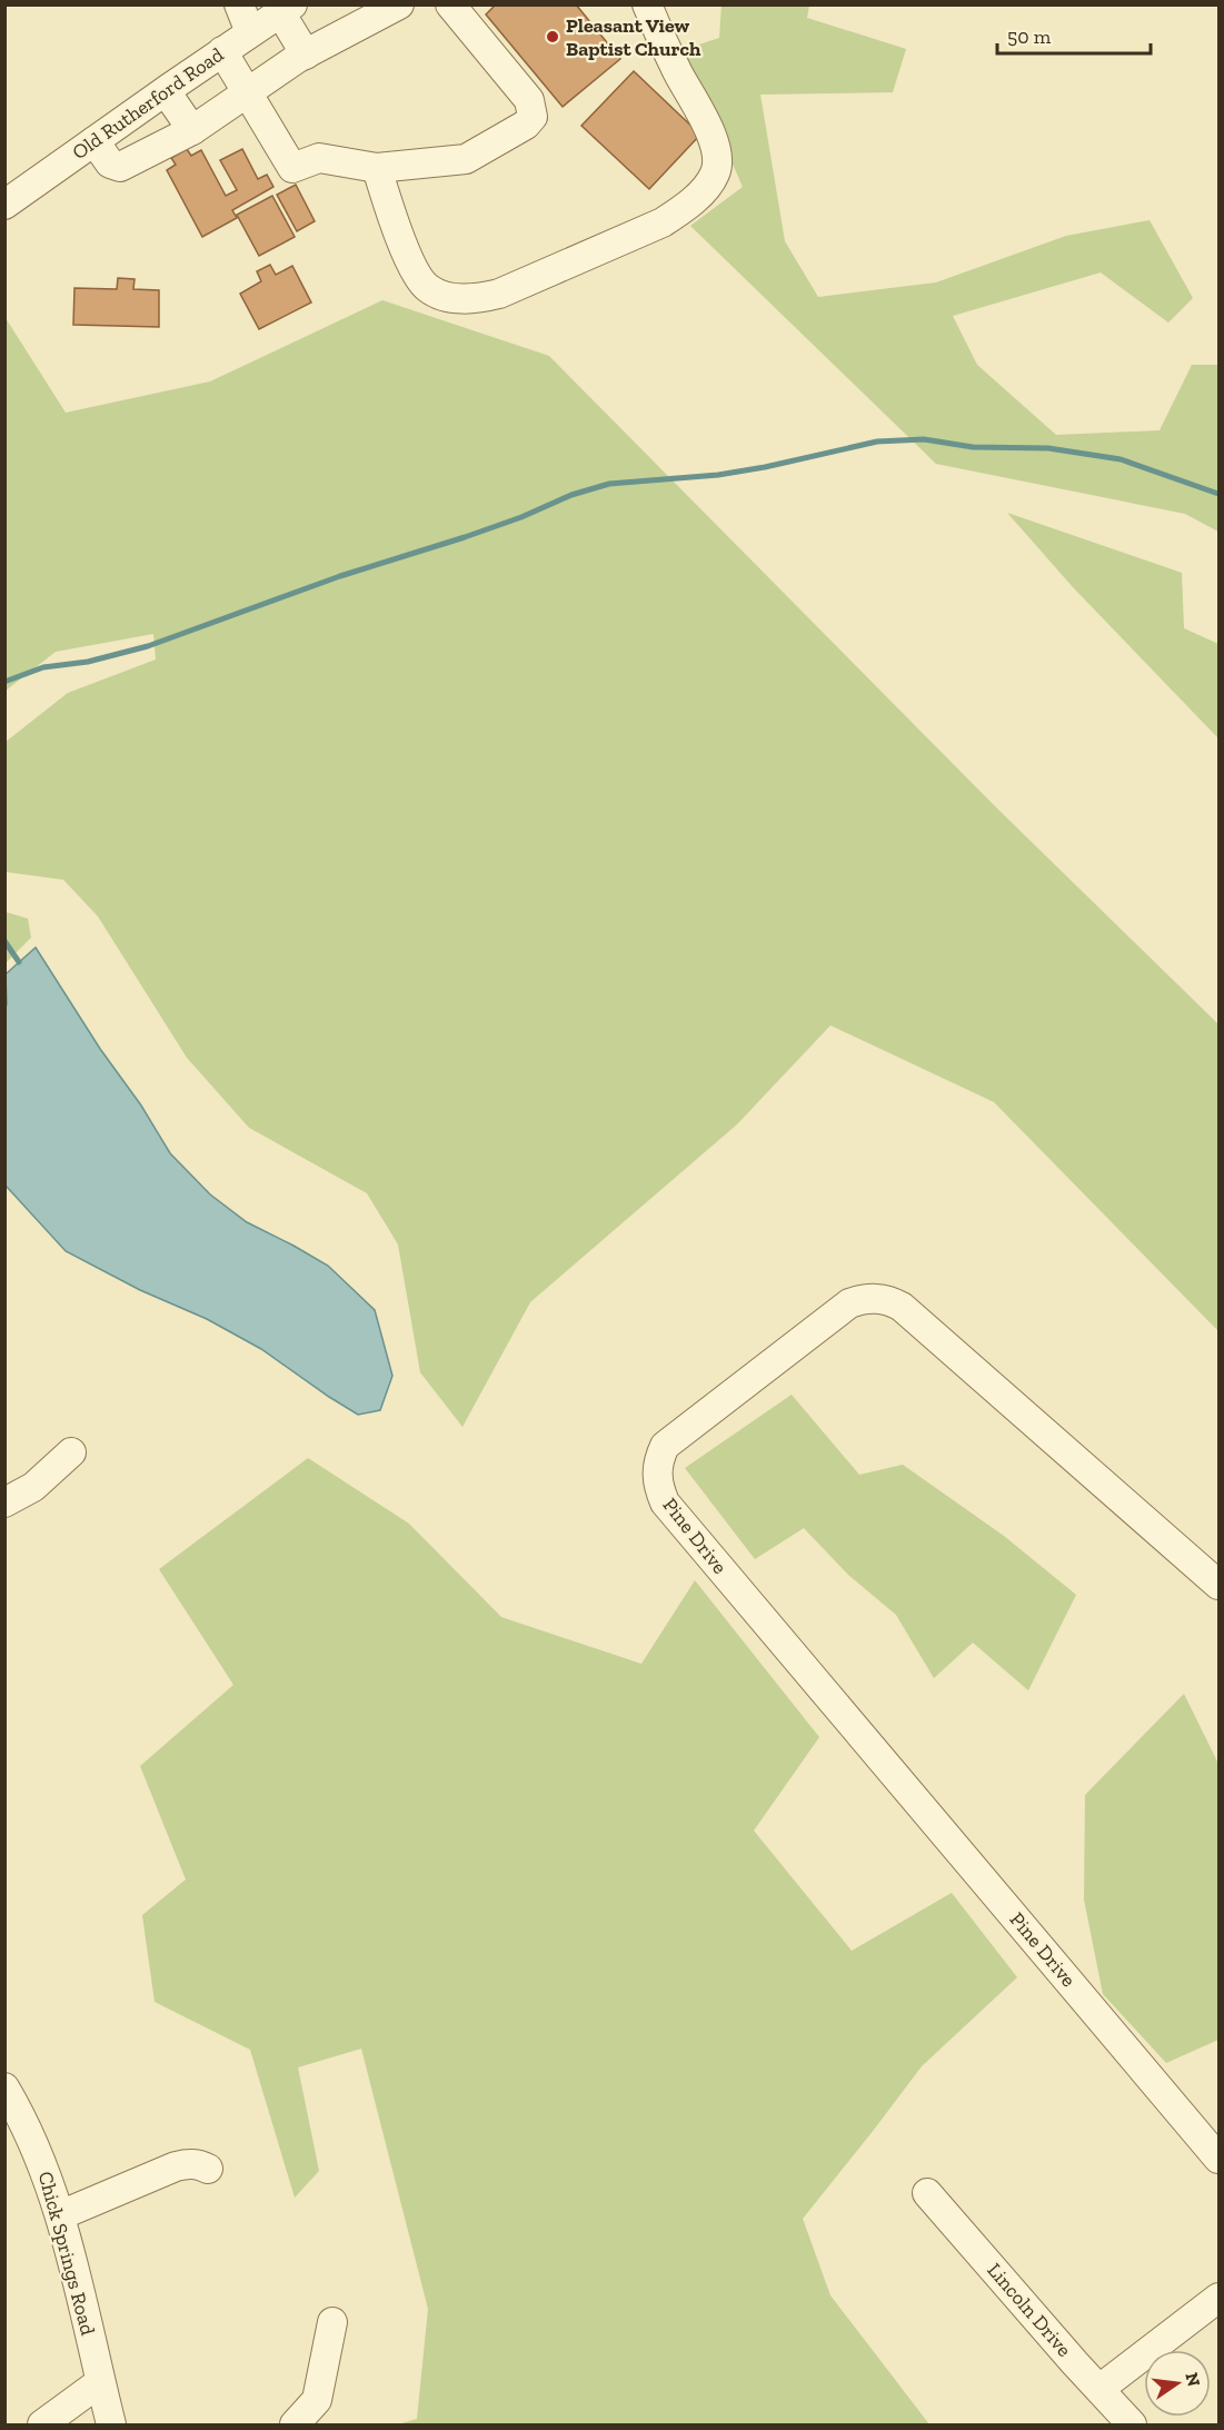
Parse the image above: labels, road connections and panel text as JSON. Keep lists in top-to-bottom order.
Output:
{
  "streets": {
    "street": [
      "Old Rutherford Road",
      "Pine Drive",
      "Chick Springs Road",
      "Lincoln Drive"
    ]
  },
  "places": ["Pleasant View Baptist Church"],
  "scale_bar": "50 m",
  "north": "right"
}
